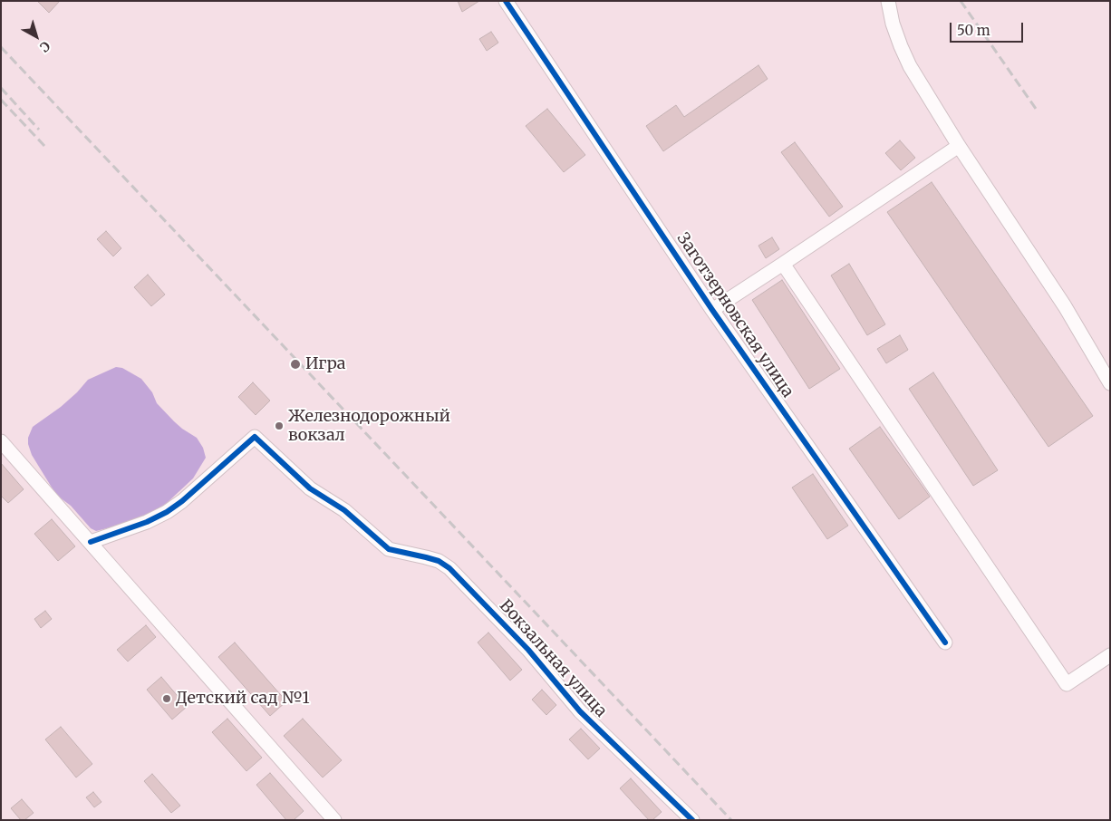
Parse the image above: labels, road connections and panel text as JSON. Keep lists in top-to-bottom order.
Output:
{
  "streets": {
    "street": ["Заготзерновская улица", "Вокзальная улица"]
  },
  "places": ["Игра", "Железнодорожный вокзал", "Детский сад №1"],
  "scale_bar": "50 m",
  "north": "bottom right"
}
